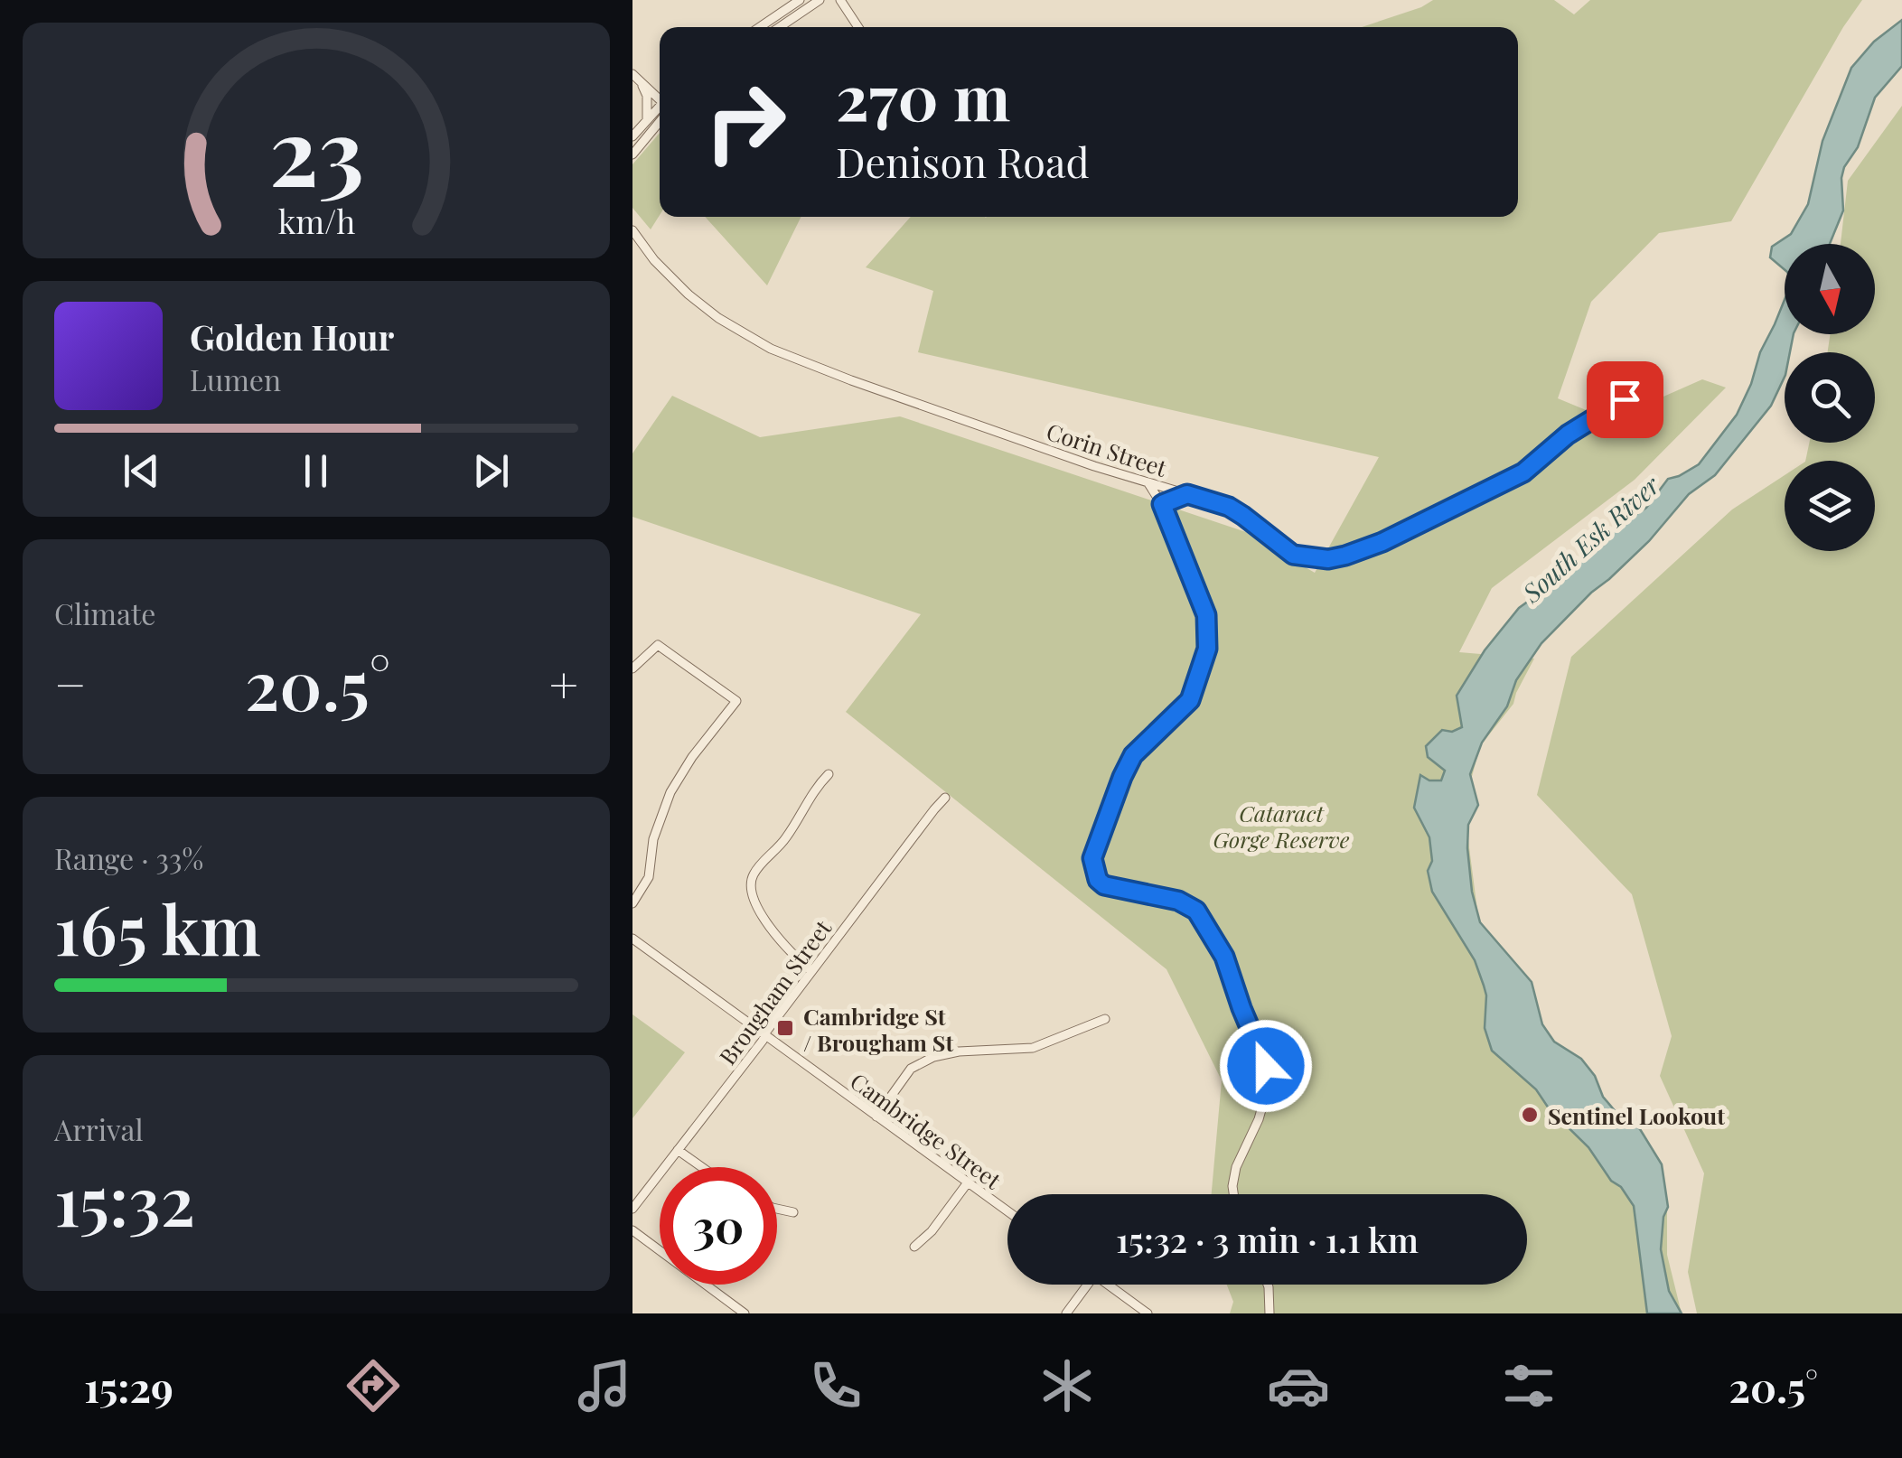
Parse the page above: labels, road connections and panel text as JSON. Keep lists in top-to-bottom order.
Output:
{
  "streets": {
    "street": ["Corin Street", "Brougham Street", "Cambridge Street"]
  },
  "crossings": [
    ["Brougham Street", "Cambridge Street"]
  ],
  "water": ["South Esk River"],
  "parks": ["Cataract Gorge Reserve"],
  "places": {
    "transit": ["Cambridge St / Brougham St"],
    "other": ["Sentinel Lookout"]
  },
  "north": "bottom",
  "page": {
    "turn": ["270 m", "Denison Road"],
    "song": ["Golden Hour", "Lumen"],
    "tile": [
      "Climate",
      ["Range · 33%", "165 km"],
      ["Arrival", "15:32"]
    ],
    "heat": ["−", "20.5°", "+"],
    "limit": "30",
    "trip": "15:32 · 3 min · 1.1 km",
    "tabs": ["15:29", "20.5°"],
    "gauge": ["23", "km/h"]
  }
}
